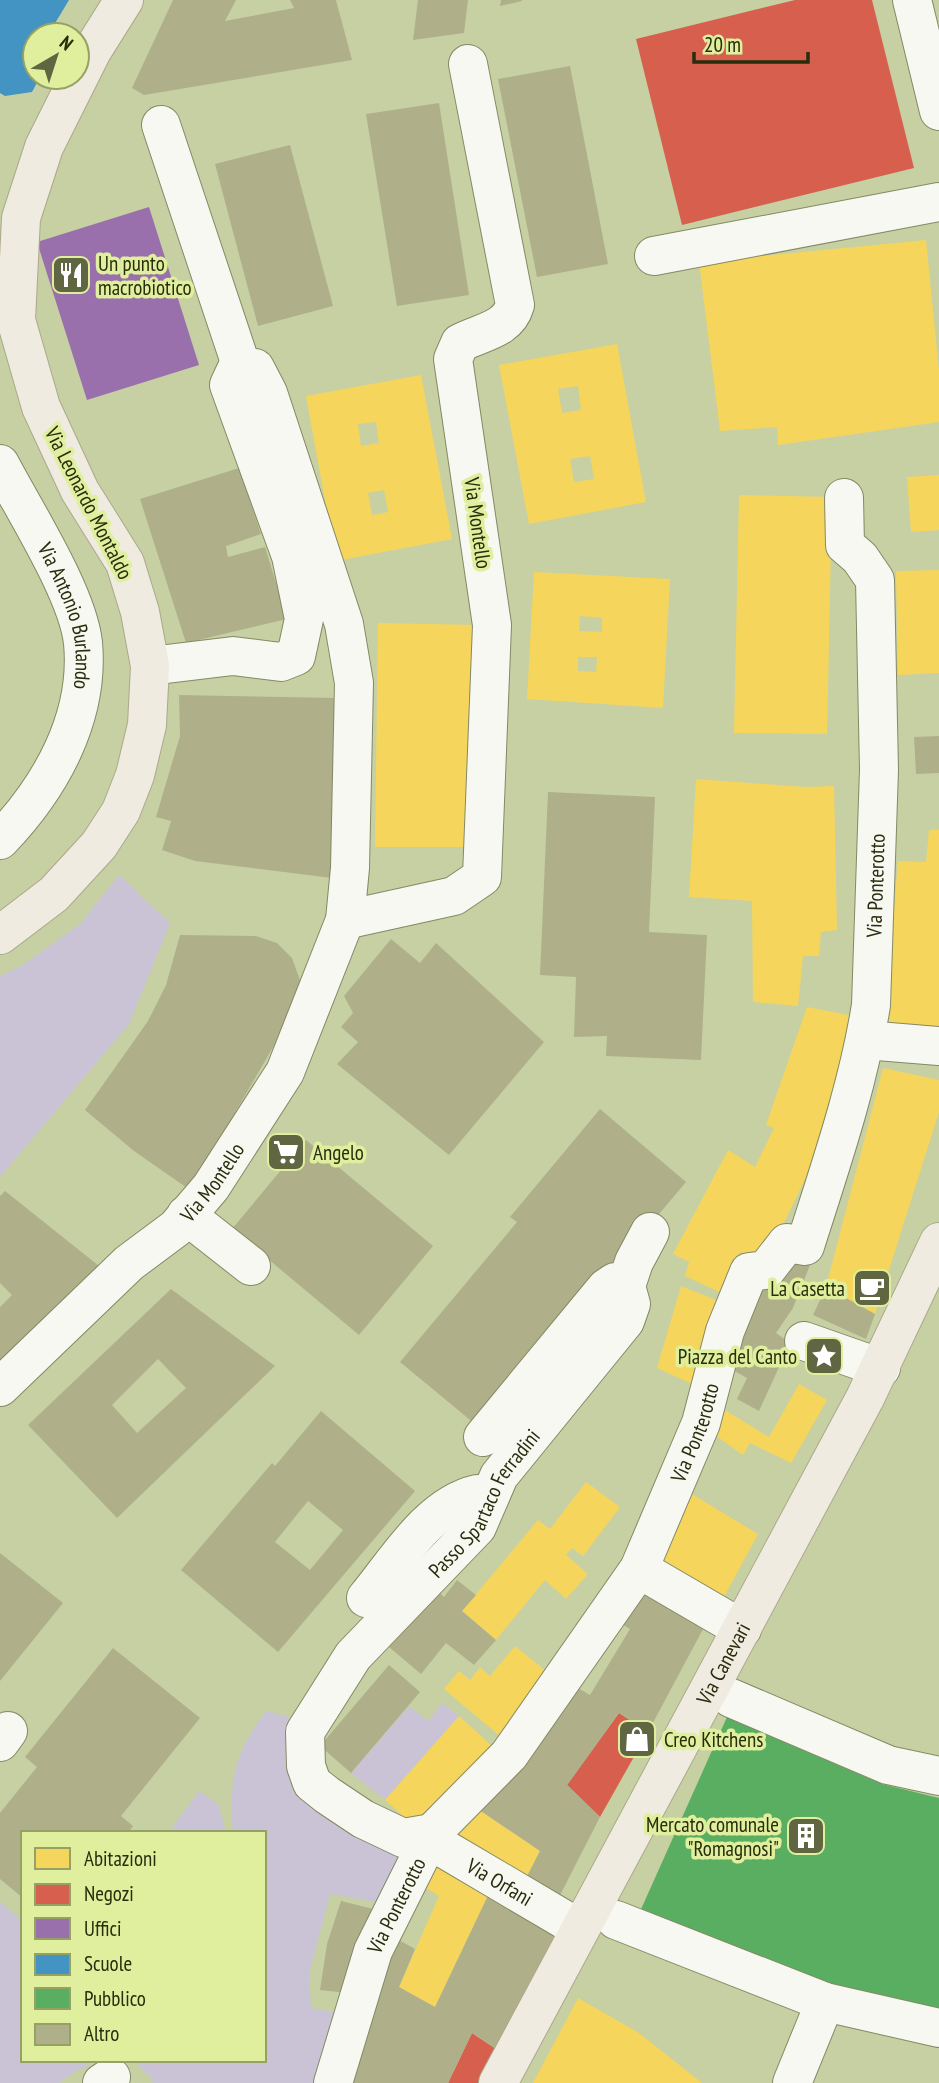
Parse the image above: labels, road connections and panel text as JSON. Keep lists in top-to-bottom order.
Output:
{
  "streets": {
    "main road": ["Via Leonardo Montaldo", "Via Canevari"],
    "street": [
      "Via Montello",
      "Via Antonio Burlando",
      "Via Ponterotto",
      "Passo Spartaco Ferradini",
      "Via Orfani"
    ]
  },
  "crossings": [
    ["Via Ponterotto", "Passo Spartaco Ferradini"],
    ["Via Ponterotto", "Via Orfani"],
    ["Passo Spartaco Ferradini", "Via Orfani"]
  ],
  "places": {
    "restaurant": ["Un punto macrobiotico"],
    "supermarket": ["Angelo"],
    "cafe": ["La Casetta"],
    "place": ["Piazza del Canto"],
    "shop": ["Creo Kitchens"],
    "building": ["Mercato comunale \"Romagnosi\""]
  },
  "legend": [
    "Abitazioni",
    "Negozi",
    "Uffici",
    "Scuole",
    "Pubblico",
    "Altro"
  ],
  "scale_bar": "20 m",
  "north": "top right"
}
